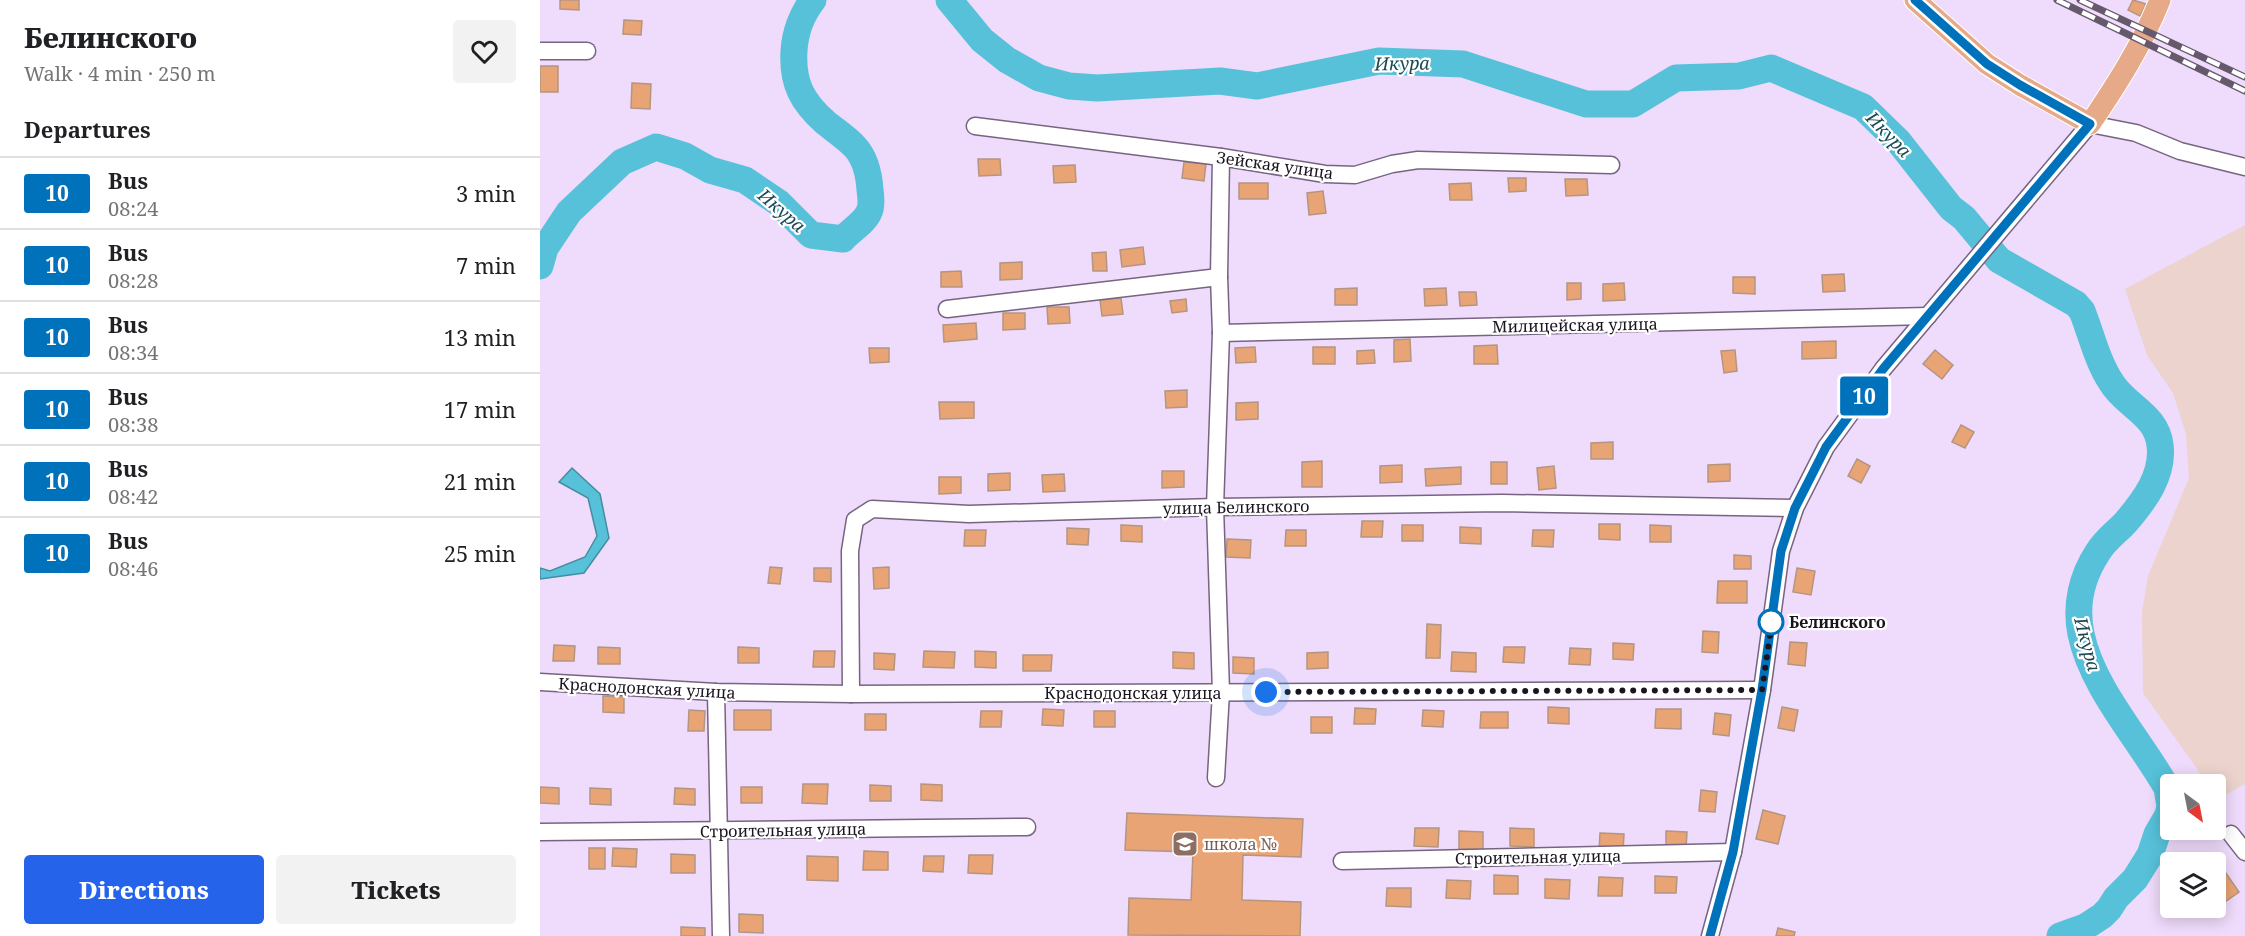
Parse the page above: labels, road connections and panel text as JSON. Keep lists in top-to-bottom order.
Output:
{
  "streets": {
    "street": [
      "Зейская улица",
      "Милицейская улица",
      "улица Белинского",
      "Краснодонская улица",
      "Строительная улица"
    ]
  },
  "crossings": [
    ["улица Белинского", "Краснодонская улица"]
  ],
  "water": ["Икура"],
  "places": {
    "other": ["Белинского"],
    "school or university": ["школа №"]
  },
  "lines": ["bus line 10"],
  "north": "bottom right",
  "page": {
    "heading": [
      ["Белинского", "Walk · 4 min · 250 m"],
      "Departures"
    ],
    "on_map": "10",
    "list": [
      {
        "mark": "10",
        "name": "Bus",
        "note": "08:24",
        "value": "3 min"
      },
      {
        "mark": "10",
        "name": "Bus",
        "note": "08:28",
        "value": "7 min"
      },
      {
        "mark": "10",
        "name": "Bus",
        "note": "08:34",
        "value": "13 min"
      },
      {
        "mark": "10",
        "name": "Bus",
        "note": "08:38",
        "value": "17 min"
      },
      {
        "mark": "10",
        "name": "Bus",
        "note": "08:42",
        "value": "21 min"
      },
      {
        "mark": "10",
        "name": "Bus",
        "note": "08:46",
        "value": "25 min"
      }
    ],
    "buttons": ["Directions", "Tickets"]
  }
}
